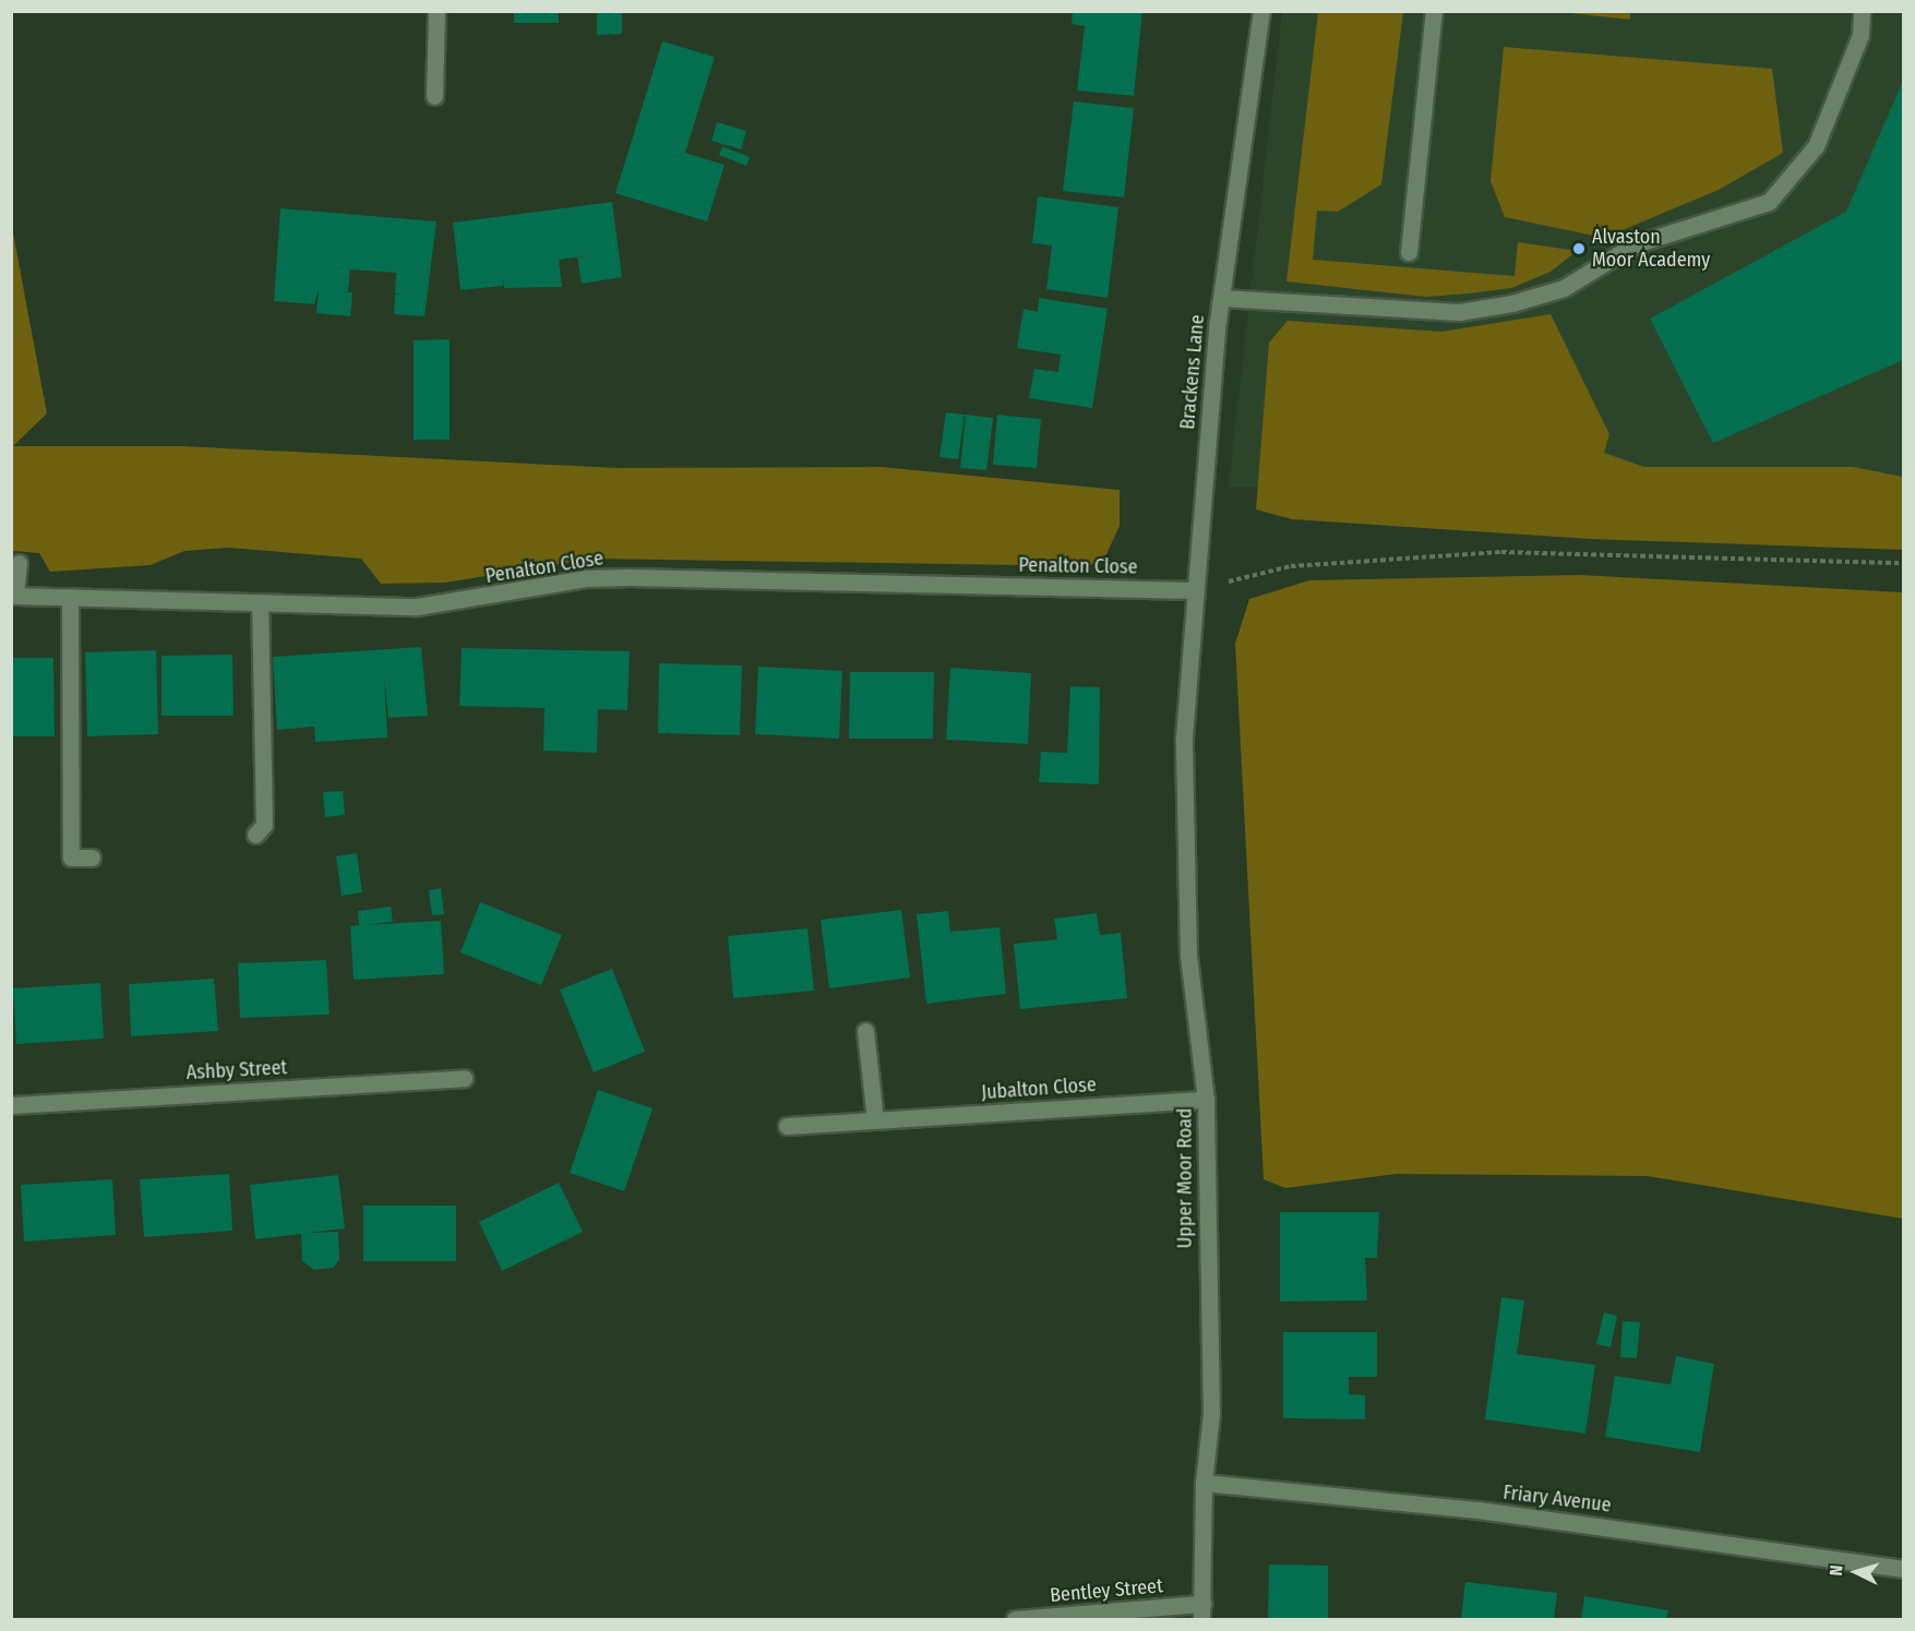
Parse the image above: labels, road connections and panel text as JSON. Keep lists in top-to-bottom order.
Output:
{
  "streets": {
    "street": [
      "Brackens Lane",
      "Penalton Close",
      "Ashby Street",
      "Jubalton Close",
      "Upper Moor Road",
      "Friary Avenue",
      "Bentley Street"
    ]
  },
  "crossings": [
    ["Brackens Lane", "Penalton Close"],
    ["Brackens Lane", "Upper Moor Road"],
    ["Jubalton Close", "Upper Moor Road"],
    ["Upper Moor Road", "Friary Avenue"],
    ["Upper Moor Road", "Bentley Street"]
  ],
  "places": ["Alvaston Moor Academy"],
  "north": "left"
}
